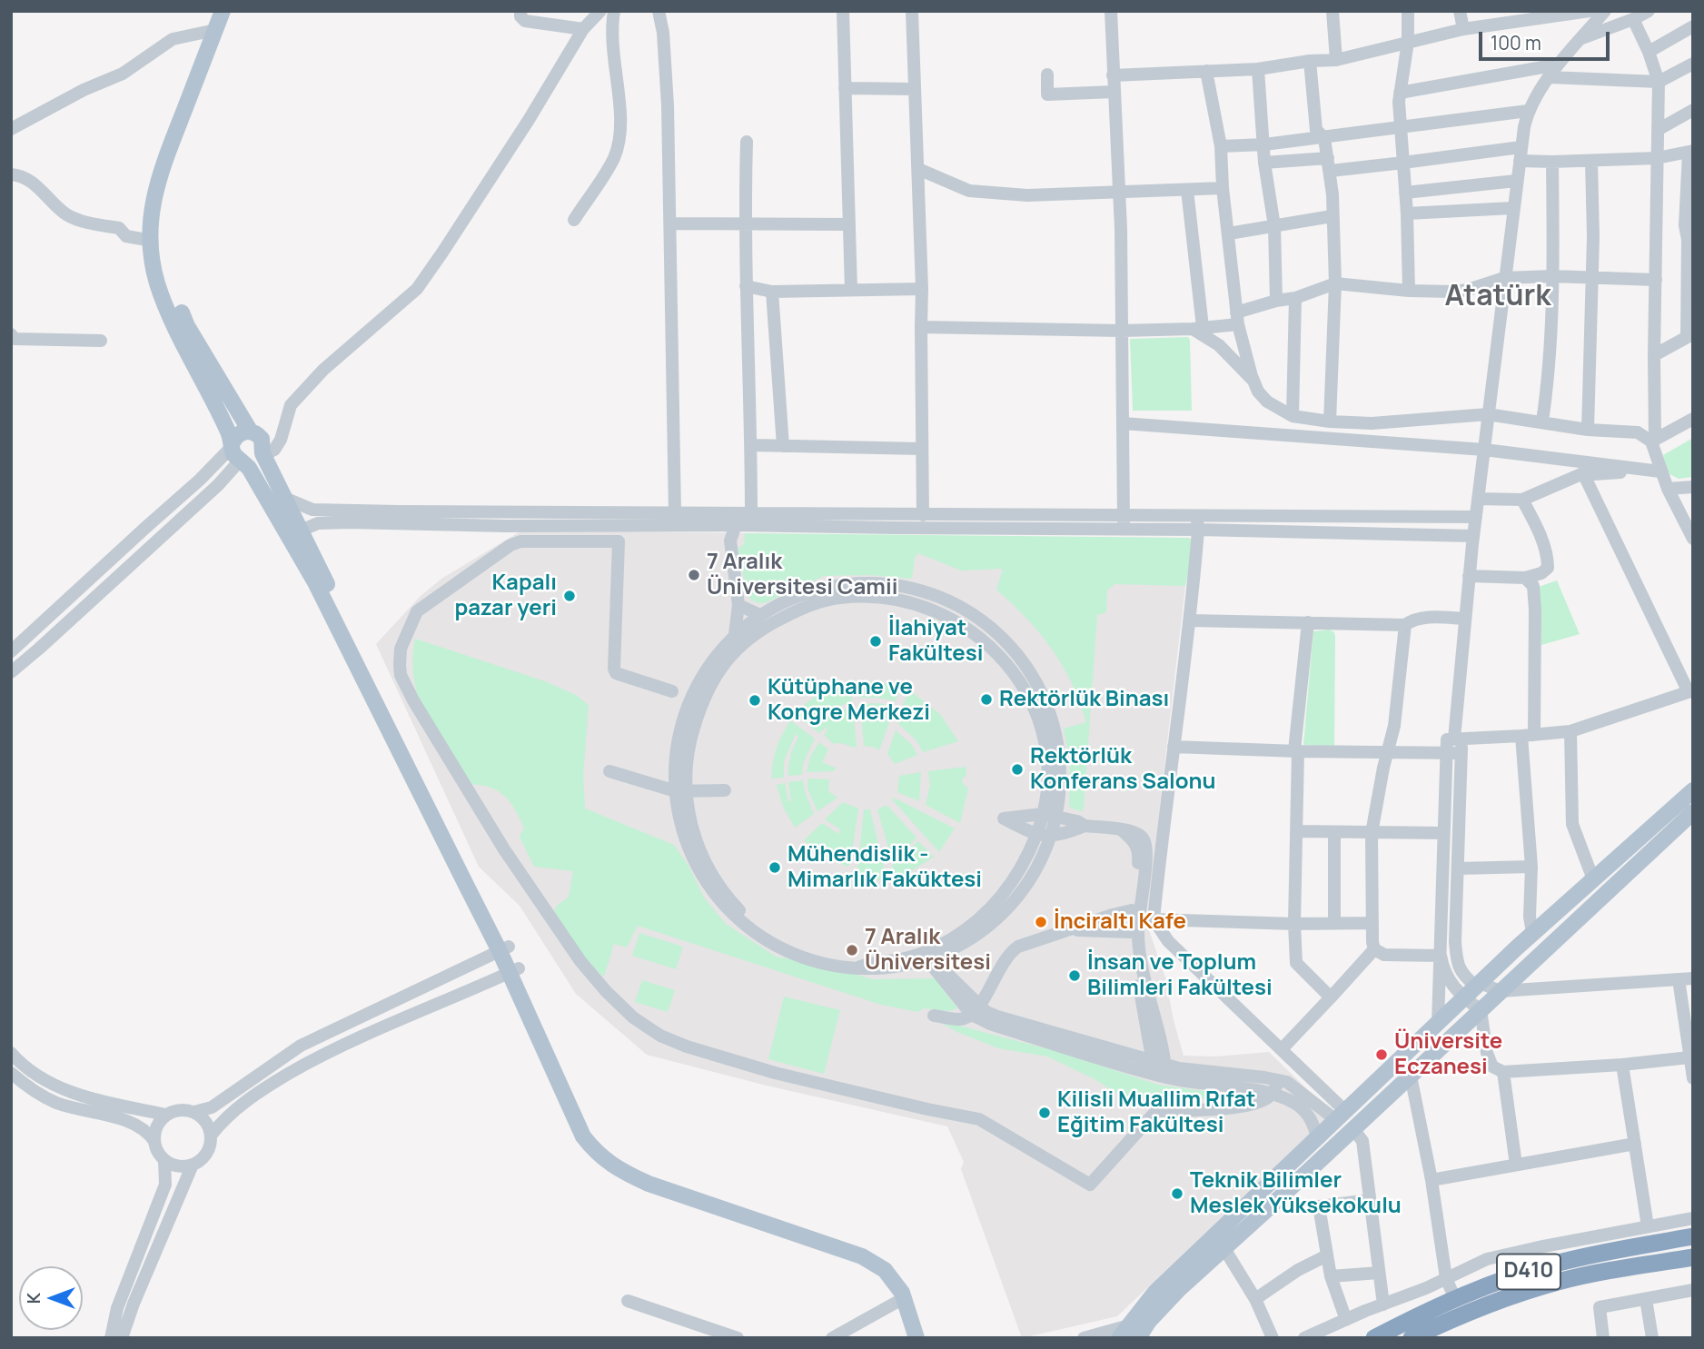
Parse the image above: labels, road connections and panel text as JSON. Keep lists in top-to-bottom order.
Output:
{
  "streets": {
    "highway": ["D410"]
  },
  "districts": ["Atatürk"],
  "places": [
    "7 Aralık Üniversitesi Camii",
    "Kapalı pazar yeri",
    "İlahiyat Fakültesi",
    "Rektörlük Binası",
    "Kütüphane ve Kongre Merkezi",
    "Rektörlük Konferans Salonu",
    "Mühendislik - Mimarlık Faküktesi",
    "İnciraltı Kafe",
    "7 Aralık Üniversitesi",
    "İnsan ve Toplum Bilimleri Fakültesi",
    "Üniversite Eczanesi",
    "Kilisli Muallim Rıfat Eğitim Fakültesi",
    "Teknik Bilimler Meslek Yüksekokulu"
  ],
  "scale_bar": "100 m",
  "north": "left"
}
